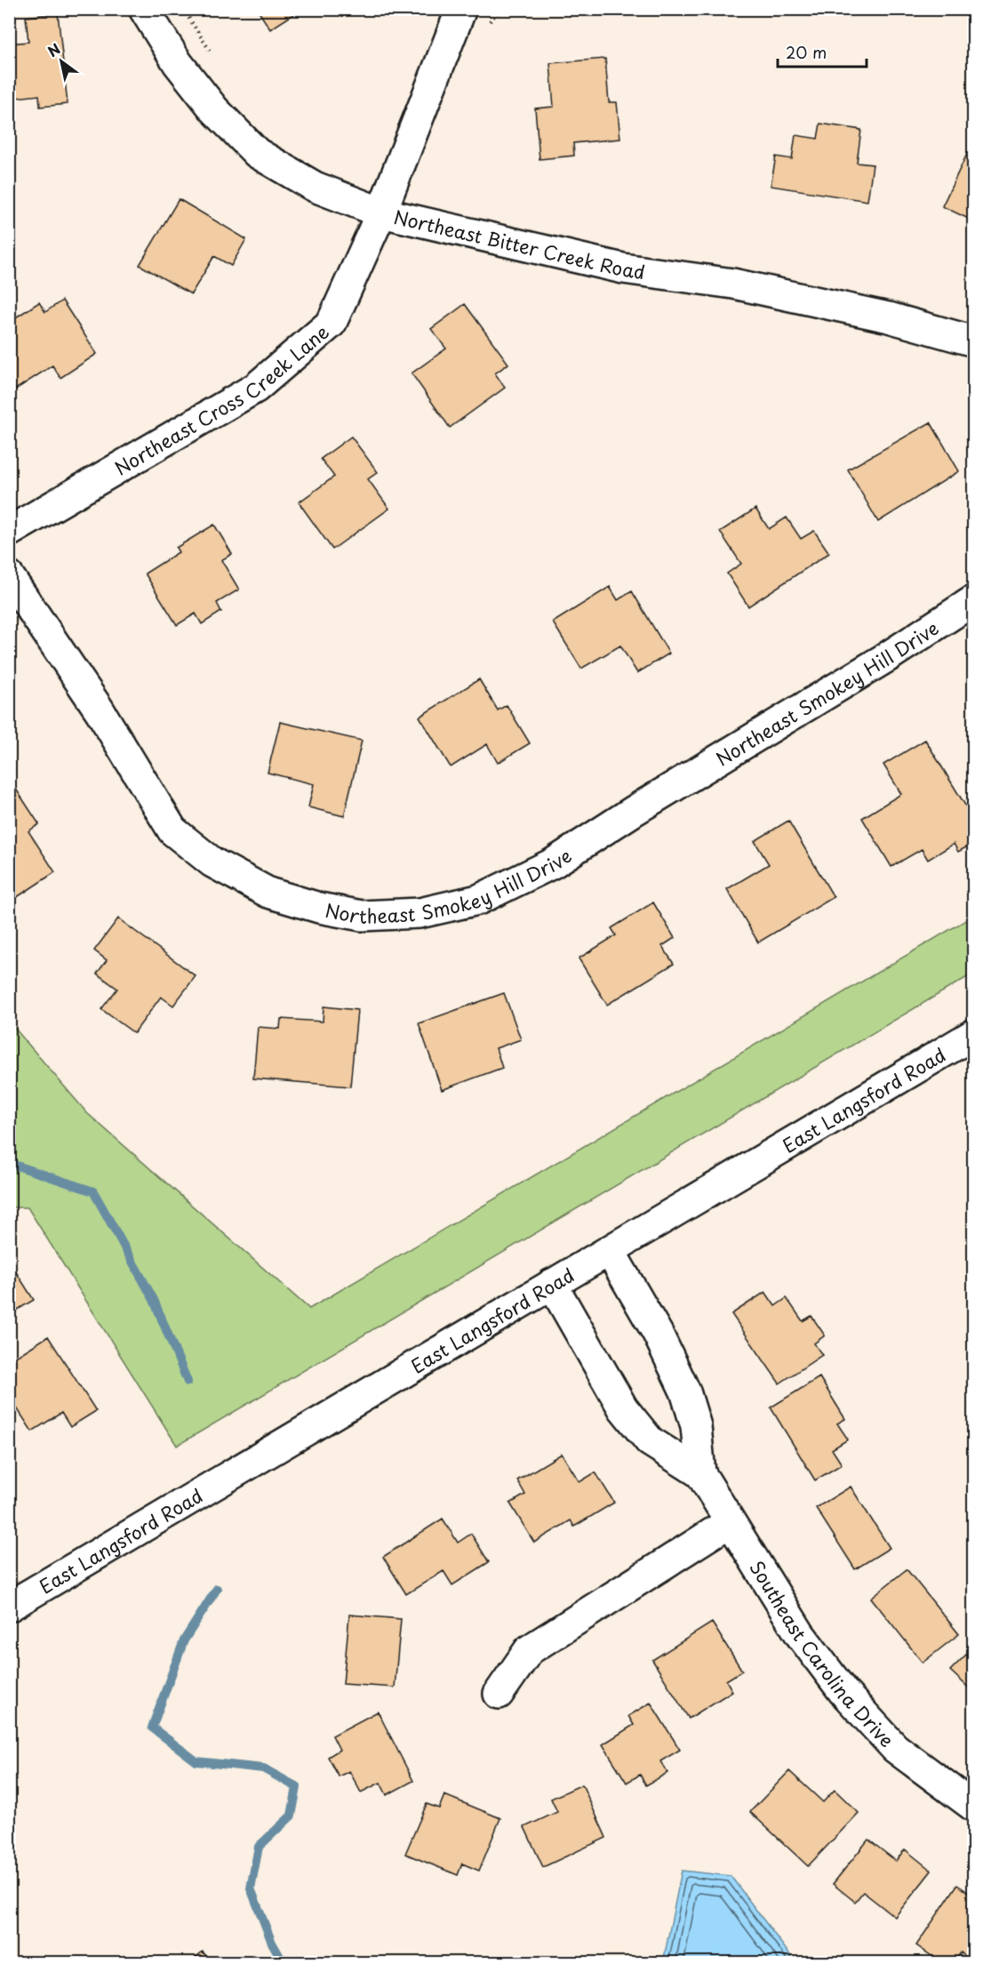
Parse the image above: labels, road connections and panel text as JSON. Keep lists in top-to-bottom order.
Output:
{
  "streets": {
    "street": [
      "Northeast Bitter Creek Road",
      "Northeast Cross Creek Lane",
      "Northeast Smokey Hill Drive",
      "East Langsford Road",
      "Southeast Carolina Drive"
    ]
  },
  "crossings": [
    ["Northeast Bitter Creek Road", "Northeast Cross Creek Lane"],
    ["East Langsford Road", "Southeast Carolina Drive"]
  ],
  "scale_bar": "20 m",
  "north": "top left"
}
